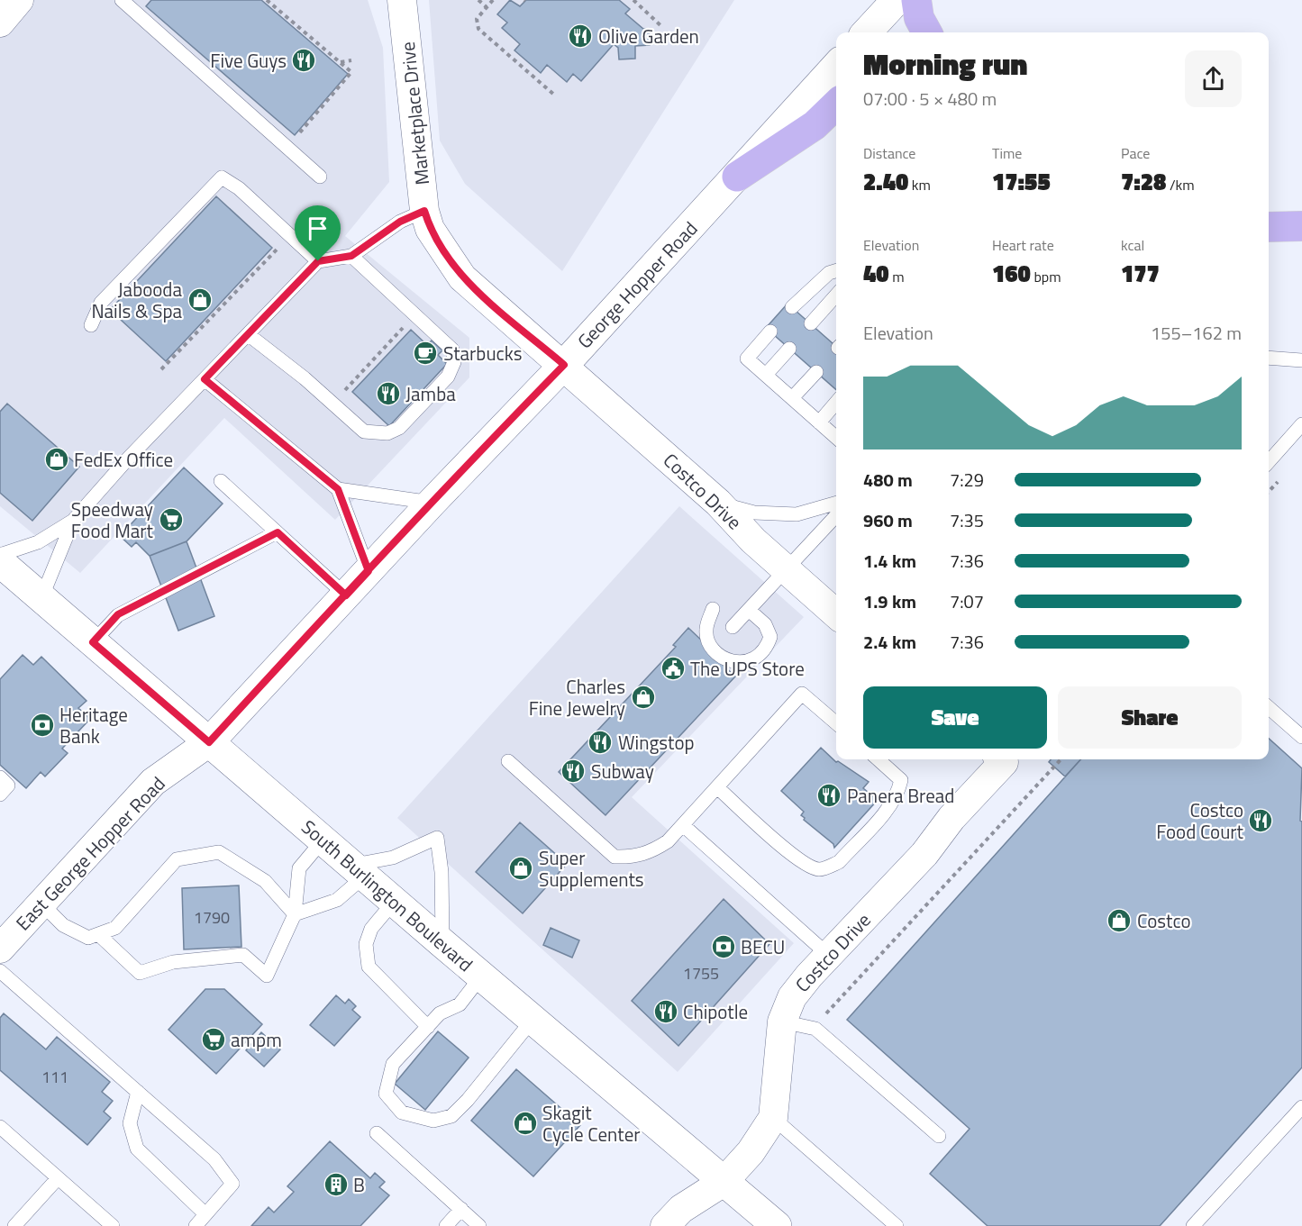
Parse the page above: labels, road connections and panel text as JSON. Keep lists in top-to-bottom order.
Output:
{
  "streets": {
    "main road": ["George Hopper Road", "South Burlington Boulevard"],
    "street": ["Marketplace Drive", "Costco Drive", "East George Hopper Road"]
  },
  "crossings": [
    ["Marketplace Drive", "George Hopper Road"],
    ["Marketplace Drive", "Costco Drive"],
    ["George Hopper Road", "Costco Drive"],
    ["George Hopper Road", "East George Hopper Road"],
    ["George Hopper Road", "South Burlington Boulevard"],
    ["Costco Drive", "South Burlington Boulevard"],
    ["East George Hopper Road", "South Burlington Boulevard"]
  ],
  "places": {
    "restaurant": [
      "Olive Garden",
      "Five Guys",
      "Jamba",
      "Wingstop",
      "Subway",
      "Panera Bread",
      "Costco Food Court",
      "Chipotle"
    ],
    "shop": [
      "Jabooda Nails & Spa",
      "FedEx Office",
      "Charles Fine Jewelry",
      "Super Supplements",
      "Costco",
      "Skagit Cycle Center"
    ],
    "cafe": ["Starbucks"],
    "supermarket": ["Speedway Food Mart", "ampm"],
    "public building": ["The UPS Store"],
    "bank": ["Heritage Bank", "BECU"],
    "building": ["B"]
  },
  "house_numbers": ["1790", "1755", "111"],
  "page": {
    "heading": ["Morning run", "07:00 · 5 × 480 m"],
    "stats": [
      ["Distance", "2.40 km"],
      ["Time", "17:55"],
      ["Pace", "7:28 /km"],
      ["Elevation", "40 m"],
      ["Heart rate", "160 bpm"],
      ["kcal", "177"]
    ],
    "chart": ["Elevation", "155–162 m"],
    "list": [
      {
        "name": "480 m",
        "note": "7:29"
      },
      {
        "name": "960 m",
        "note": "7:35"
      },
      {
        "name": "1.4 km",
        "note": "7:36"
      },
      {
        "name": "1.9 km",
        "note": "7:07"
      },
      {
        "name": "2.4 km",
        "note": "7:36"
      }
    ],
    "buttons": ["Save", "Share"]
  }
}
